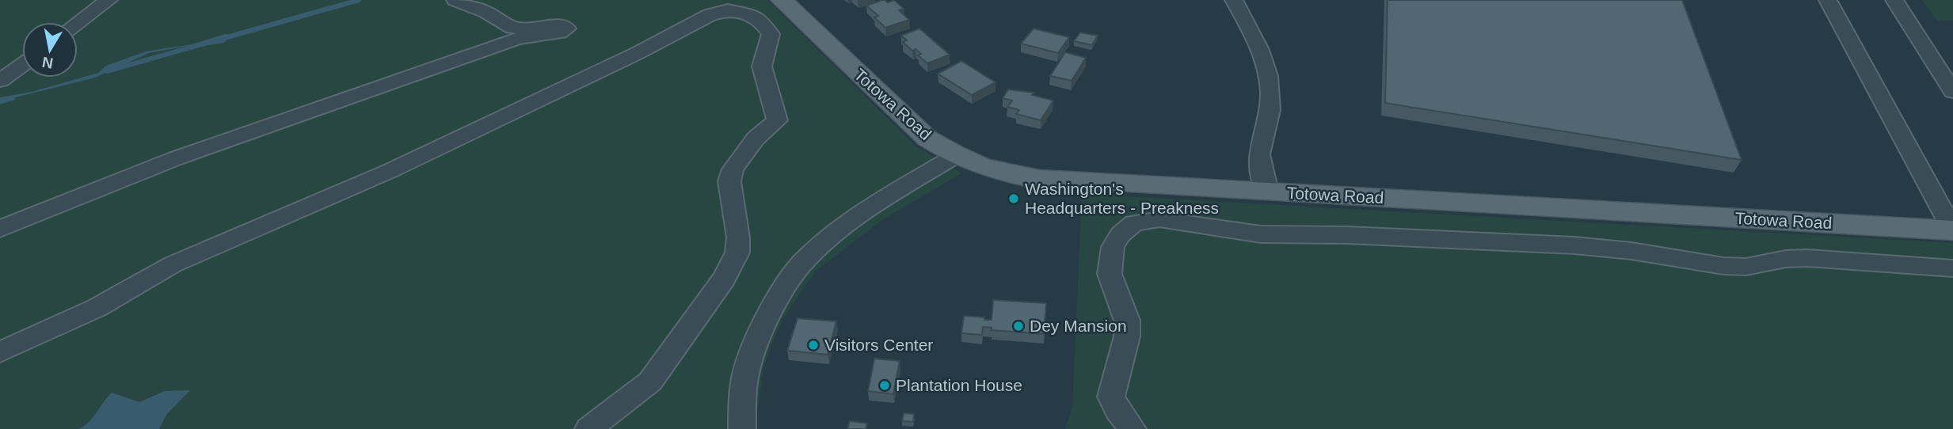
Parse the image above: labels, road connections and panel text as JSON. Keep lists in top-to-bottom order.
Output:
{
  "streets": {
    "main road": ["Totowa Road"]
  },
  "places": [
    "Washington's Headquarters - Preakness",
    "Dey Mansion",
    "Visitors Center",
    "Plantation House"
  ],
  "north": "bottom"
}
